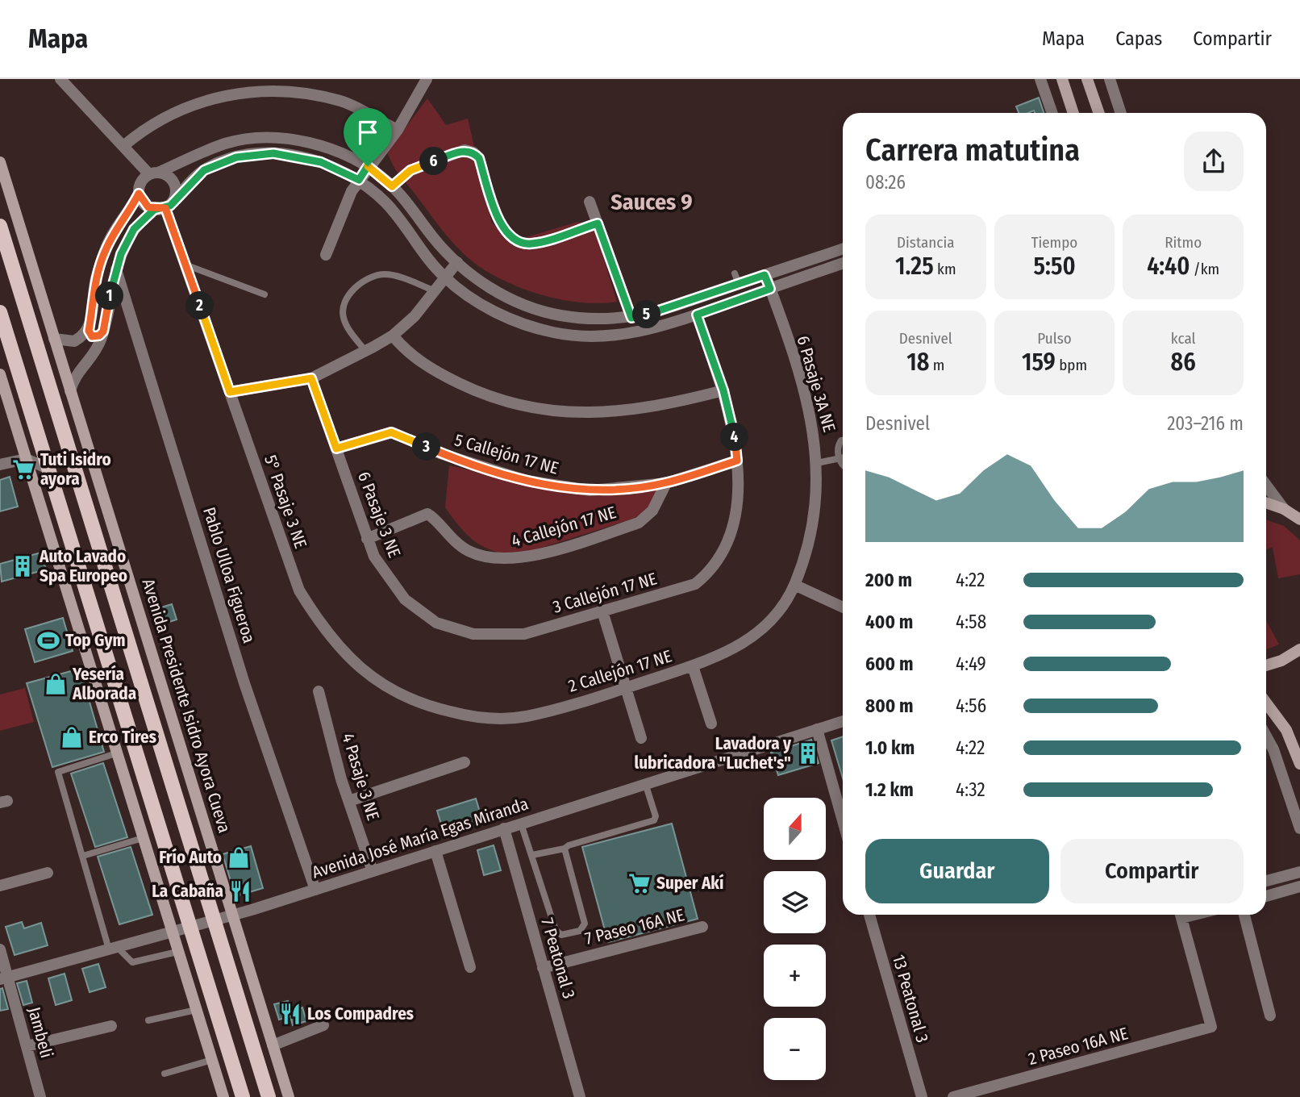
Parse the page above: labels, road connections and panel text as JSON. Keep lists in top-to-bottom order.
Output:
{
  "streets": {
    "main road": ["Avenida Presidente Isidro Ayora Cueva"],
    "street": [
      "6 Pasaje 3A NE",
      "5 Callejón 17 NE",
      "5° Pasaje 3 NE",
      "6 Pasaje 3 NE",
      "4 Callejón 17 NE",
      "Pablo Ulloa Figueroa",
      "3 Callejón 17 NE",
      "2 Callejón 17 NE",
      "4 Pasaje 3 NE",
      "Avenida José María Egas Miranda",
      "7 Paseo 16A NE",
      "7 Peatonal 3",
      "13 Peatonal 3",
      "Jambeli",
      "2 Paseo 16A NE"
    ]
  },
  "crossings": [
    ["6 Pasaje 3A NE", "2 Callejón 17 NE"],
    ["5 Callejón 17 NE", "6 Pasaje 3 NE"],
    ["5 Callejón 17 NE", "4 Callejón 17 NE"],
    ["5 Callejón 17 NE", "3 Callejón 17 NE"],
    ["5° Pasaje 3 NE", "2 Callejón 17 NE"],
    ["6 Pasaje 3 NE", "4 Callejón 17 NE"],
    ["6 Pasaje 3 NE", "3 Callejón 17 NE"],
    ["Pablo Ulloa Figueroa", "Avenida José María Egas Miranda"],
    ["Avenida Presidente Isidro Ayora Cueva", "Avenida José María Egas Miranda"],
    ["4 Pasaje 3 NE", "Avenida José María Egas Miranda"],
    ["Avenida José María Egas Miranda", "7 Peatonal 3"],
    ["Avenida José María Egas Miranda", "Jambeli"],
    ["7 Paseo 16A NE", "7 Peatonal 3"]
  ],
  "districts": ["Sauces 9"],
  "places": {
    "supermarket": ["Tuti Isidro ayora", "Super Akí"],
    "building": ["Auto Lavado Spa Europeo", "Lavadora y lubricadora \"Luchet's\""],
    "sports": ["Top Gym"],
    "shop": ["Yesería Alborada", "Erco Tires", "Frío Auto"],
    "restaurant": ["La Cabaña", "Los Compadres"]
  },
  "north": "top",
  "page": {
    "header": "Mapa",
    "nav": ["Mapa", "Capas", "Compartir"],
    "heading": ["Carrera matutina", "08:26"],
    "pins": [
      "6",
      "1",
      "2",
      "5",
      "4",
      "3"
    ],
    "stats": [
      ["Distancia", "1.25 km"],
      ["Tiempo", "5:50"],
      ["Ritmo", "4:40 /km"],
      ["Desnivel", "18 m"],
      ["Pulso", "159 bpm"],
      ["kcal", "86"]
    ],
    "chart": ["Desnivel", "203–216 m"],
    "list": [
      {
        "name": "200 m",
        "note": "4:22"
      },
      {
        "name": "400 m",
        "note": "4:58"
      },
      {
        "name": "600 m",
        "note": "4:49"
      },
      {
        "name": "800 m",
        "note": "4:56"
      },
      {
        "name": "1.0 km",
        "note": "4:22"
      },
      {
        "name": "1.2 km",
        "note": "4:32"
      }
    ],
    "map_buttons": ["+", "−"],
    "buttons": ["Guardar", "Compartir"]
  }
}
